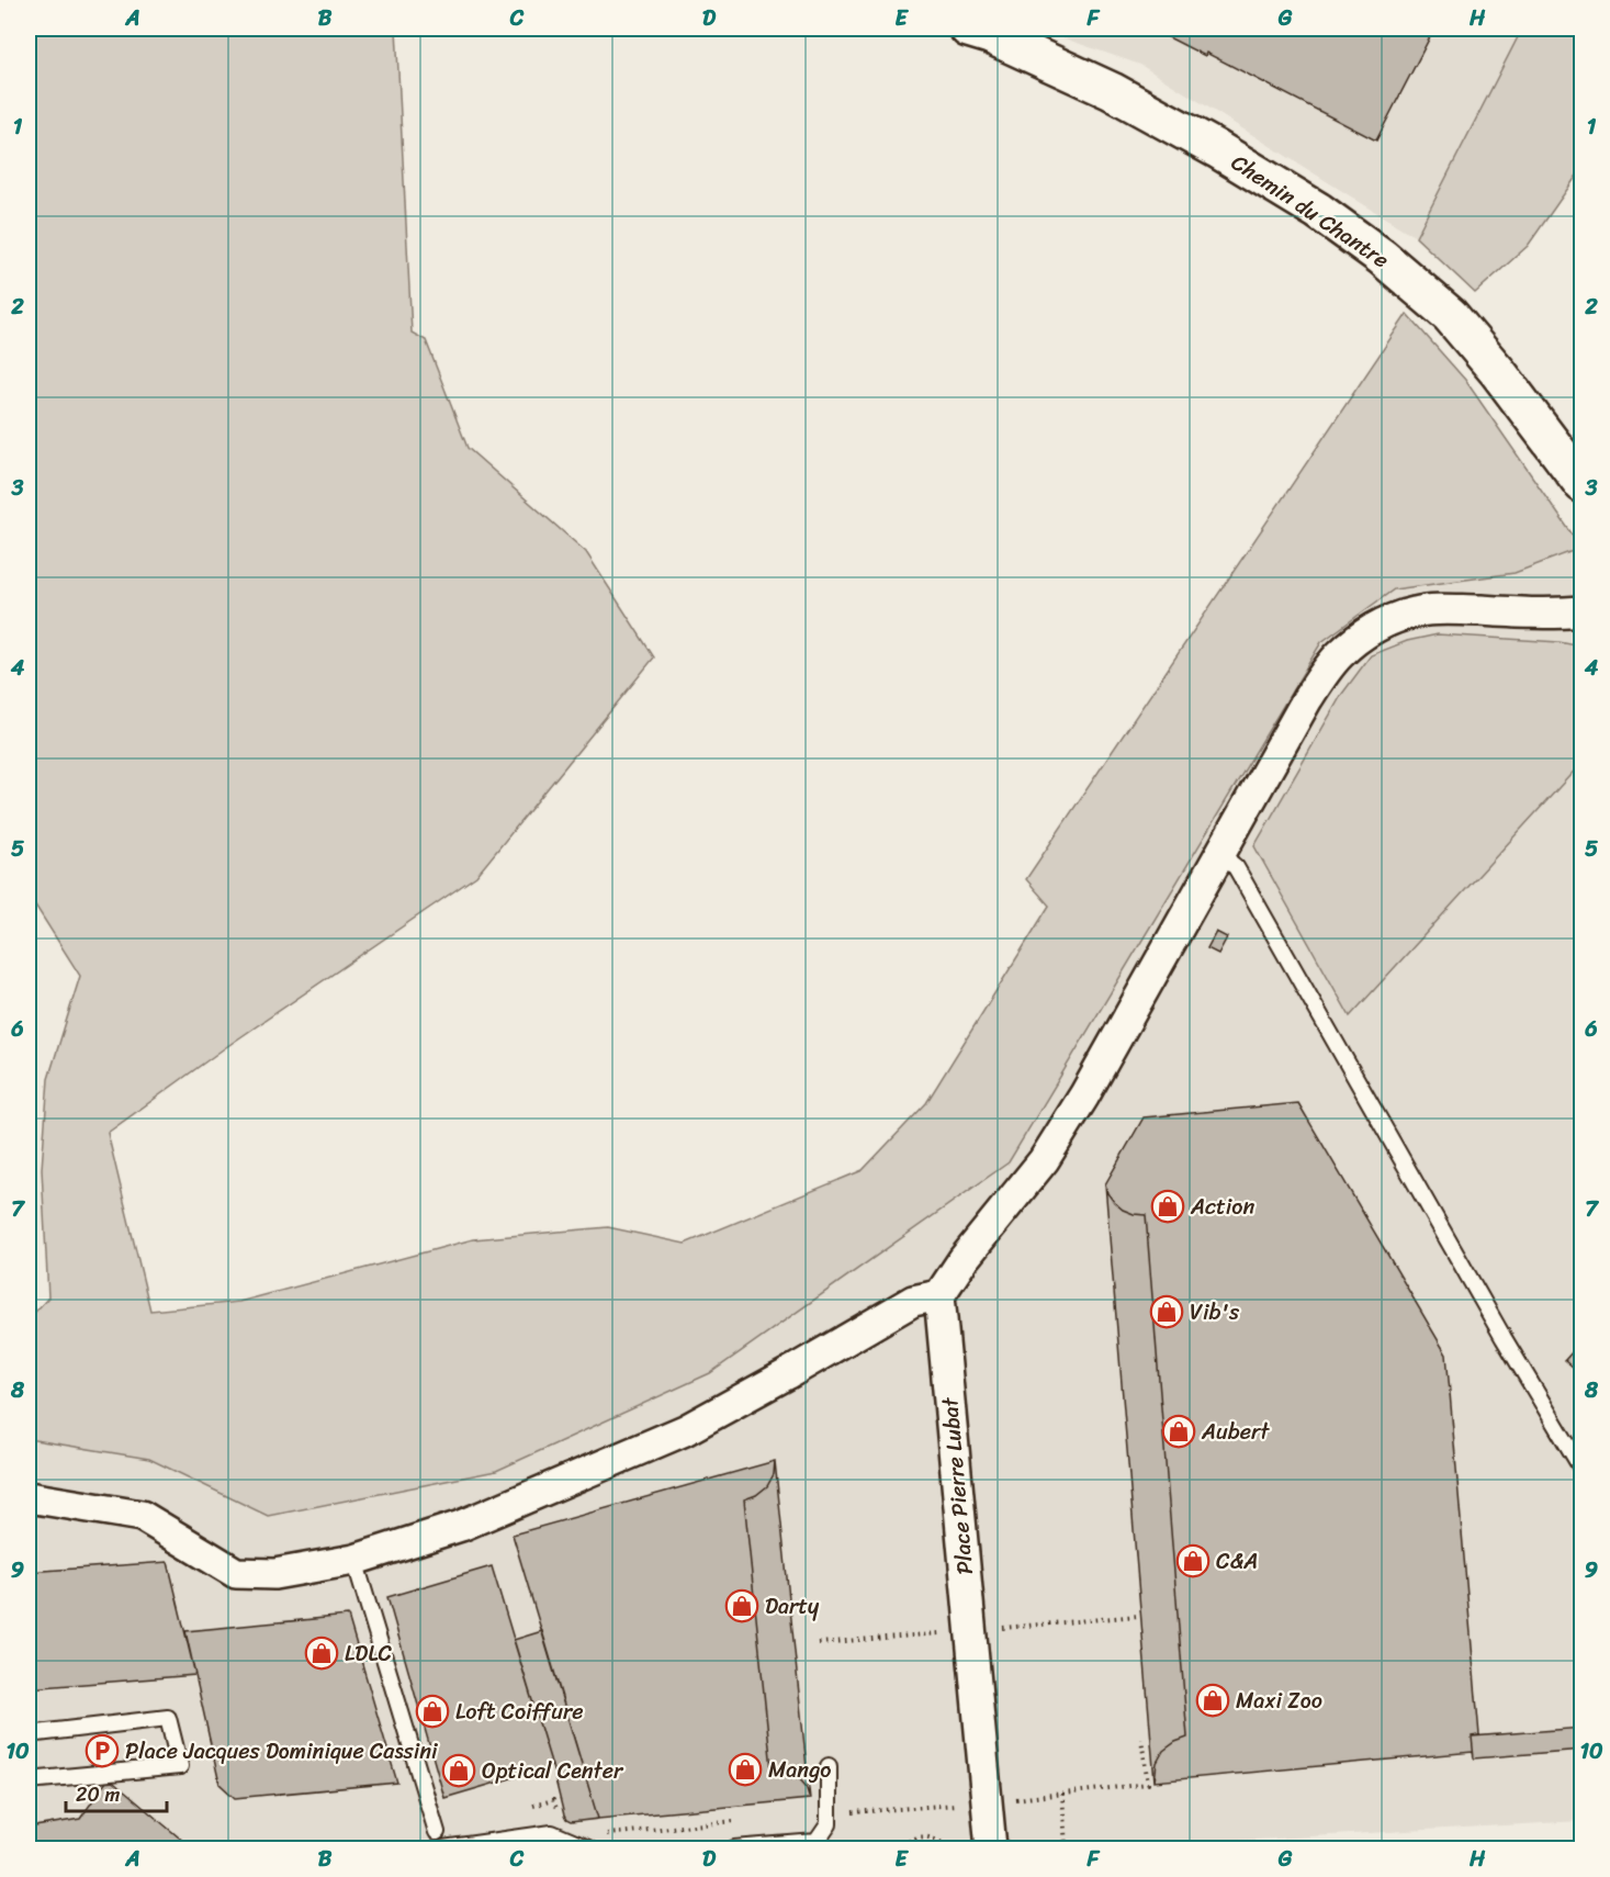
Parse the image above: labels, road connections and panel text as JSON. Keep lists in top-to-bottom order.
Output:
{
  "streets": {
    "street": ["Chemin du Chantre", "Place Pierre Lubat"]
  },
  "places": {
    "shop": [
      "Action",
      "Vib's",
      "Aubert",
      "C&A",
      "Darty",
      "LDLC",
      "Maxi Zoo",
      "Loft Coiffure",
      "Mango",
      "Optical Center"
    ],
    "parking": ["Place Jacques Dominique Cassini"]
  },
  "scale_bar": "20 m",
  "grid": {
    "columns": [
      "A",
      "B",
      "C",
      "D",
      "E",
      "F",
      "G",
      "H"
    ],
    "rows": [
      "1",
      "2",
      "3",
      "4",
      "5",
      "6",
      "7",
      "8",
      "9",
      "10"
    ]
  }
}
